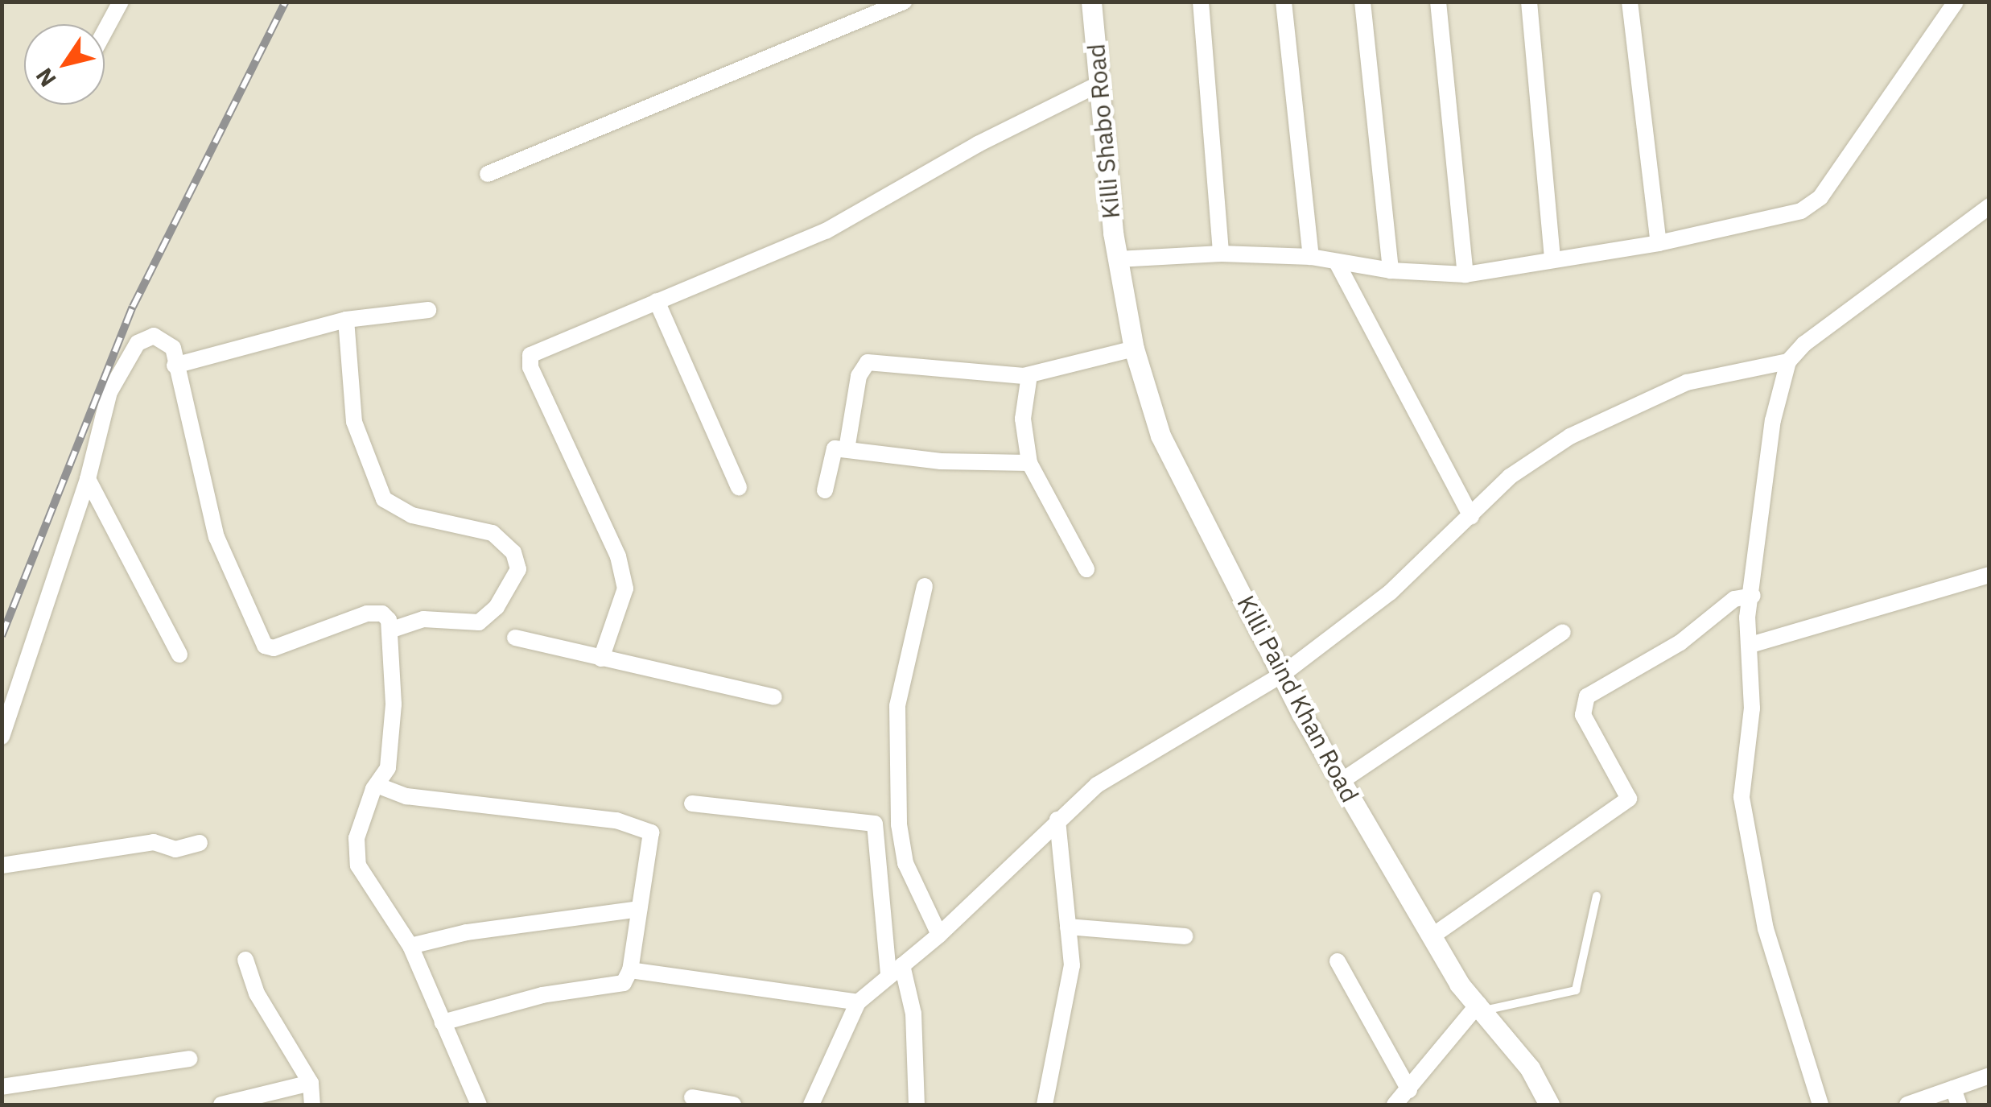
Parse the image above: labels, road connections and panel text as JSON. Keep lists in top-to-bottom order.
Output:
{
  "streets": {
    "street": ["Killi Shabo Road", "Killi Paind Khan Road"]
  },
  "crossings": [
    ["Killi Shabo Road", "Killi Paind Khan Road"]
  ],
  "north": "bottom left"
}
